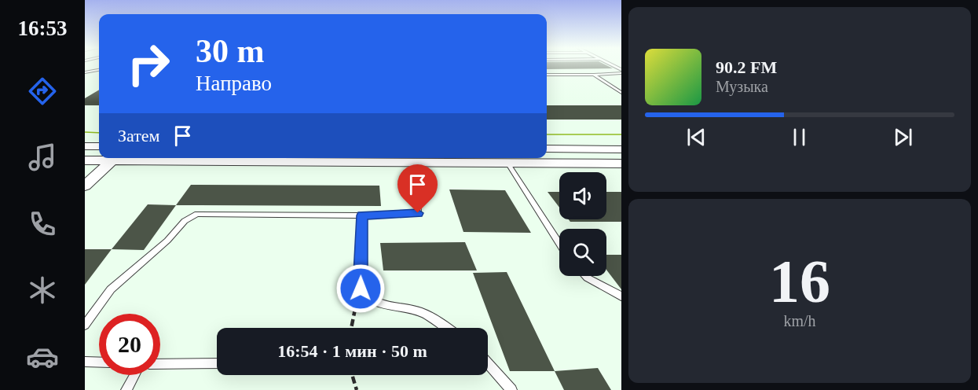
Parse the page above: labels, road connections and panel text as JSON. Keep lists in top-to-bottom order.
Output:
{
  "page": {
    "tabs": "16:53",
    "turn": ["30 m", "Направо"],
    "song": ["90.2 FM", "Музыка"],
    "then": "Затем",
    "tile": ["16", "km/h"],
    "limit": "20",
    "trip": "16:54 · 1 мин · 50 m"
  }
}
